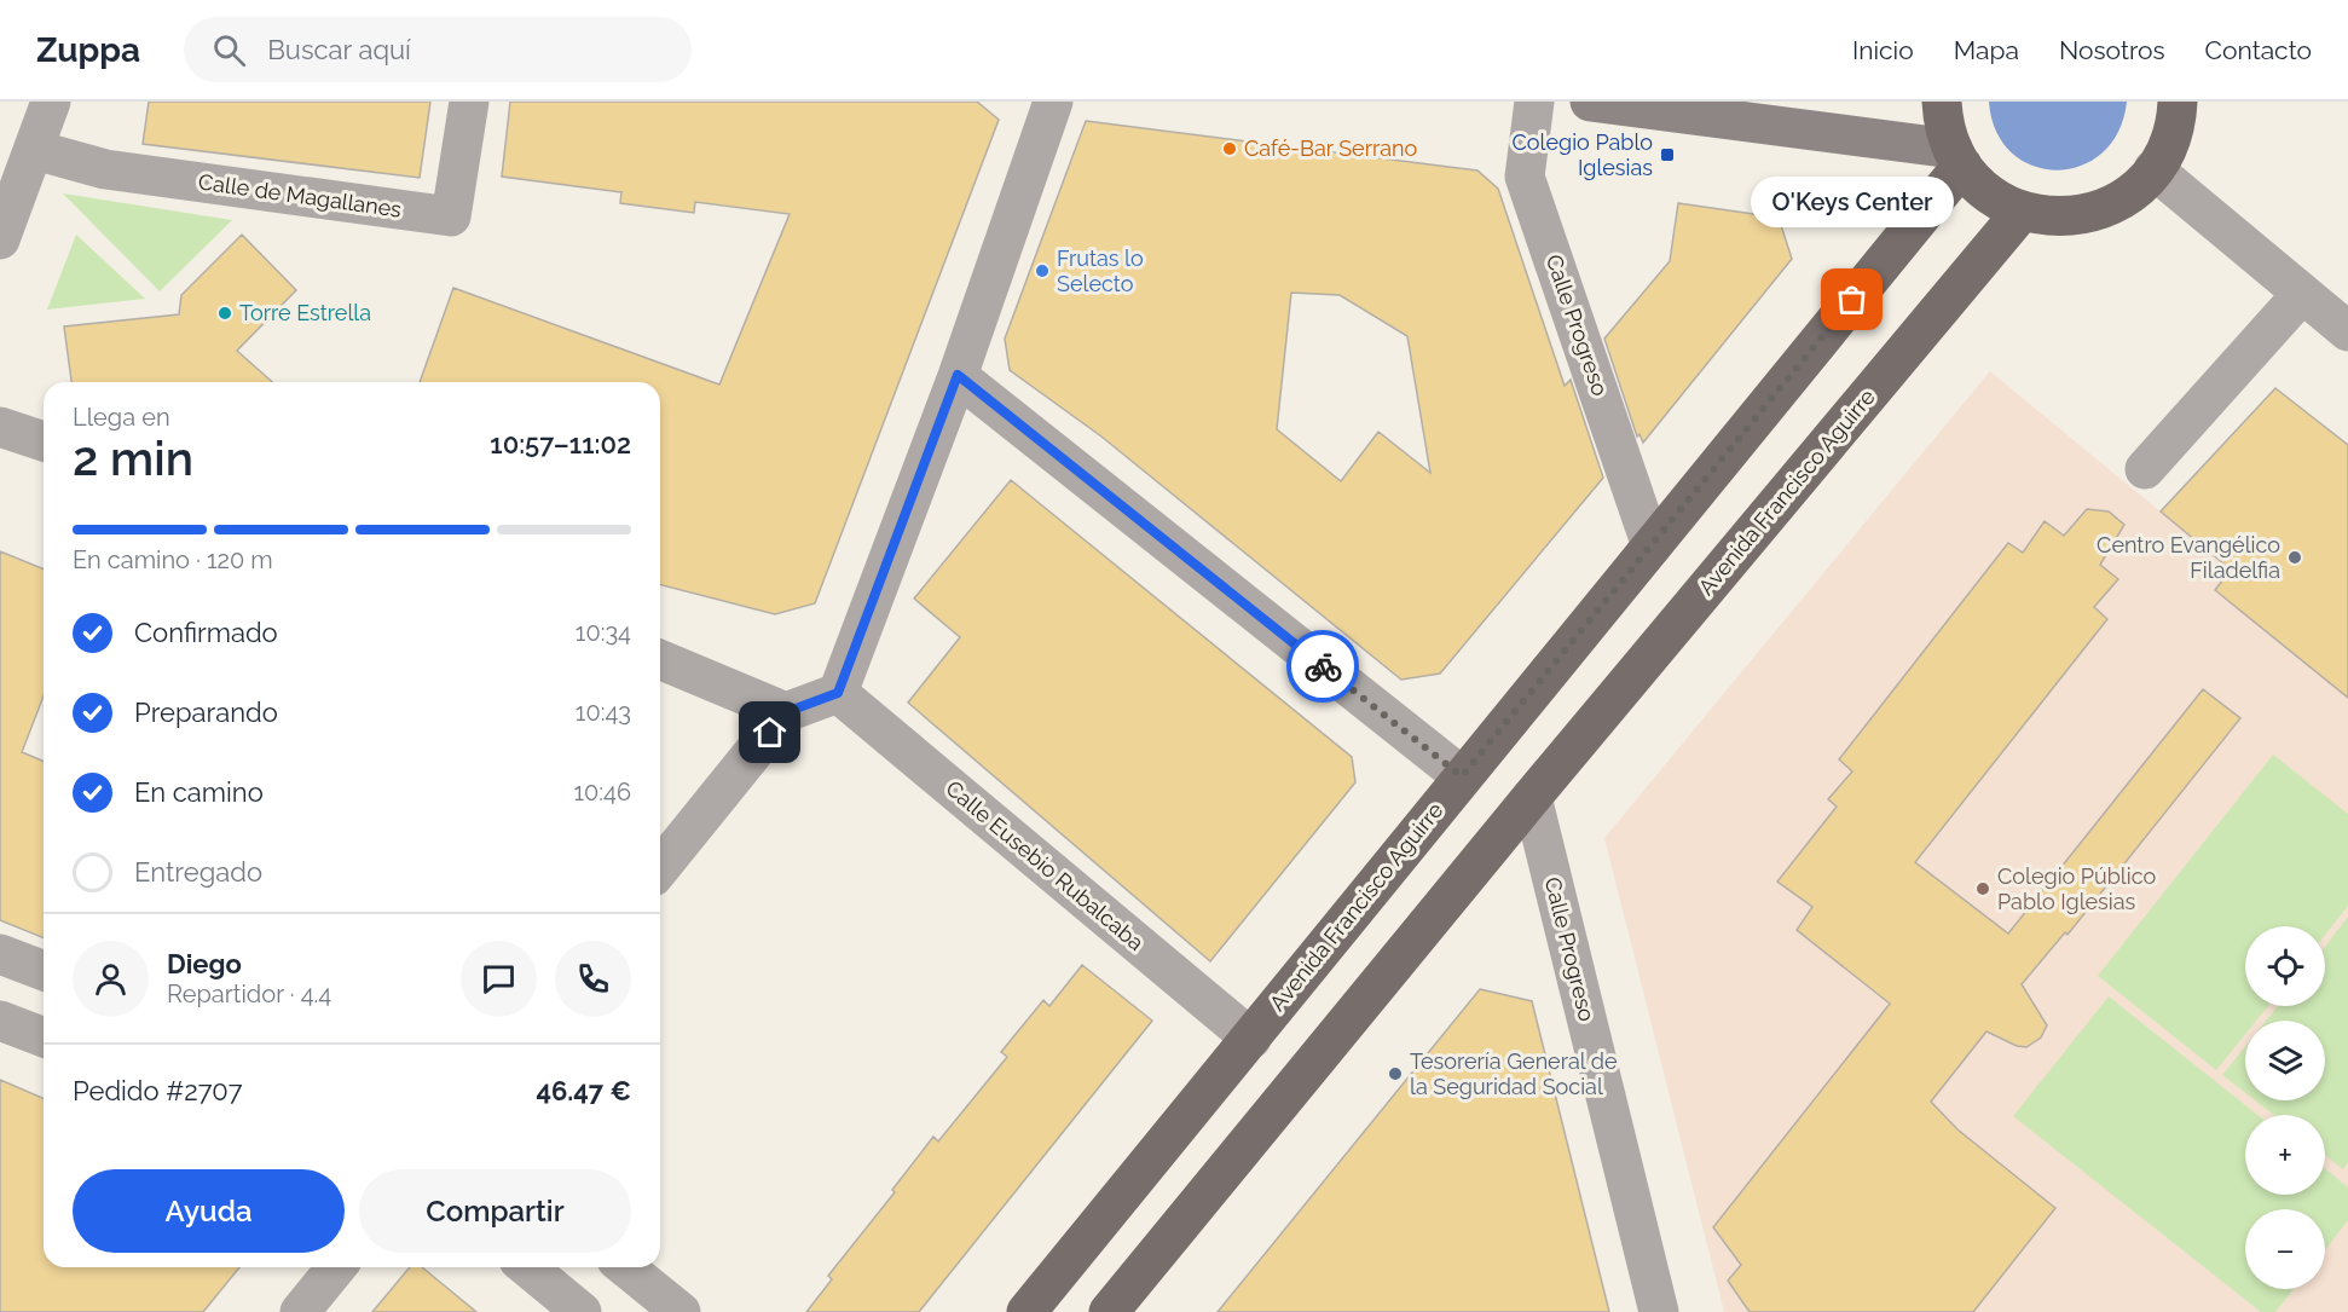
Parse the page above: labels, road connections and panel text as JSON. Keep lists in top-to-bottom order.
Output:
{
  "streets": {
    "main road": ["Avenida Francisco Aguirre"],
    "street": ["Calle de Magallanes", "Calle Progreso", "Calle Eusebio Rubalcaba"]
  },
  "crossings": [
    ["Calle Progreso", "Avenida Francisco Aguirre"],
    ["Avenida Francisco Aguirre", "Calle Eusebio Rubalcaba"]
  ],
  "places": {
    "other": [
      "Café-Bar Serrano",
      "Frutas lo Selecto",
      "O'Keys Center",
      "Torre Estrella",
      "Centro Evangélico Filadelfia",
      "Colegio Público Pablo Iglesias",
      "Tesorería General de la Seguridad Social"
    ],
    "transit": ["Colegio Pablo Iglesias"]
  },
  "page": {
    "header": "Zuppa",
    "search": "Buscar aquí",
    "nav": [
      "Inicio",
      "Mapa",
      "Nosotros",
      "Contacto"
    ],
    "bubble": "O'Keys Center",
    "heading": ["2 min", "Llega en", "10:57–11:02"],
    "panel": [
      "Diego",
      "Repartidor · 4.4",
      "Pedido #2707",
      "46.47 €"
    ],
    "bar": "En camino · 120 m",
    "list": [
      ["Confirmado", "10:34"],
      ["Preparando", "10:43"],
      ["En camino", "10:46"],
      "Entregado"
    ],
    "map_buttons": ["+", "−"],
    "buttons": ["Ayuda", "Compartir"]
  }
}
